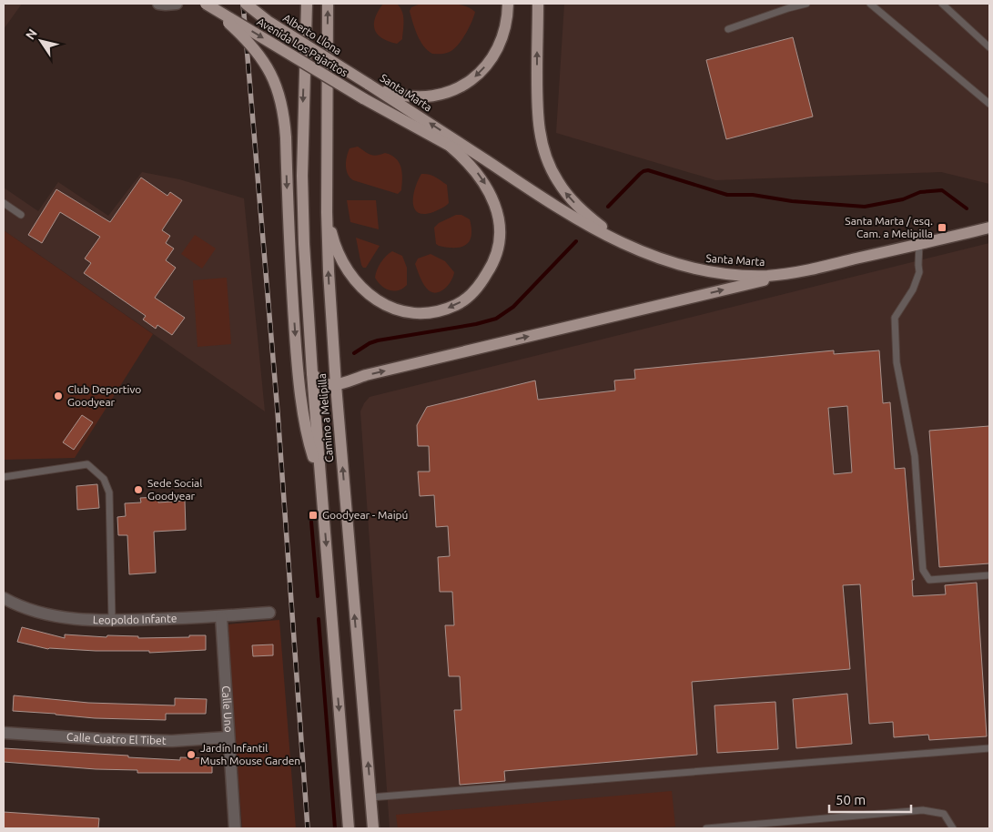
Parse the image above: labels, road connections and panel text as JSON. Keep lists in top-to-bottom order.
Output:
{
  "streets": {
    "main road": [
      "Alberto Llona",
      "Avenida Los Pajaritos",
      "Santa Marta",
      "Camino a Melipilla"
    ],
    "street": ["Leopoldo Infante", "Calle Uno", "Calle Cuatro El Tibet"]
  },
  "crossings": [
    ["Alberto Llona", "Santa Marta"],
    ["Avenida Los Pajaritos", "Santa Marta"],
    ["Leopoldo Infante", "Calle Uno"],
    ["Calle Uno", "Calle Cuatro El Tibet"]
  ],
  "one_way": ["Avenida Los Pajaritos"],
  "places": {
    "transit": ["Santa Marta / esq. Cam. a Melipilla", "Goodyear - Maipú"],
    "other": ["Club Deportivo Goodyear", "Sede Social Goodyear", "Jardín Infantil Mush Mouse Garden"]
  },
  "scale_bar": "50 m",
  "north": "top left"
}
